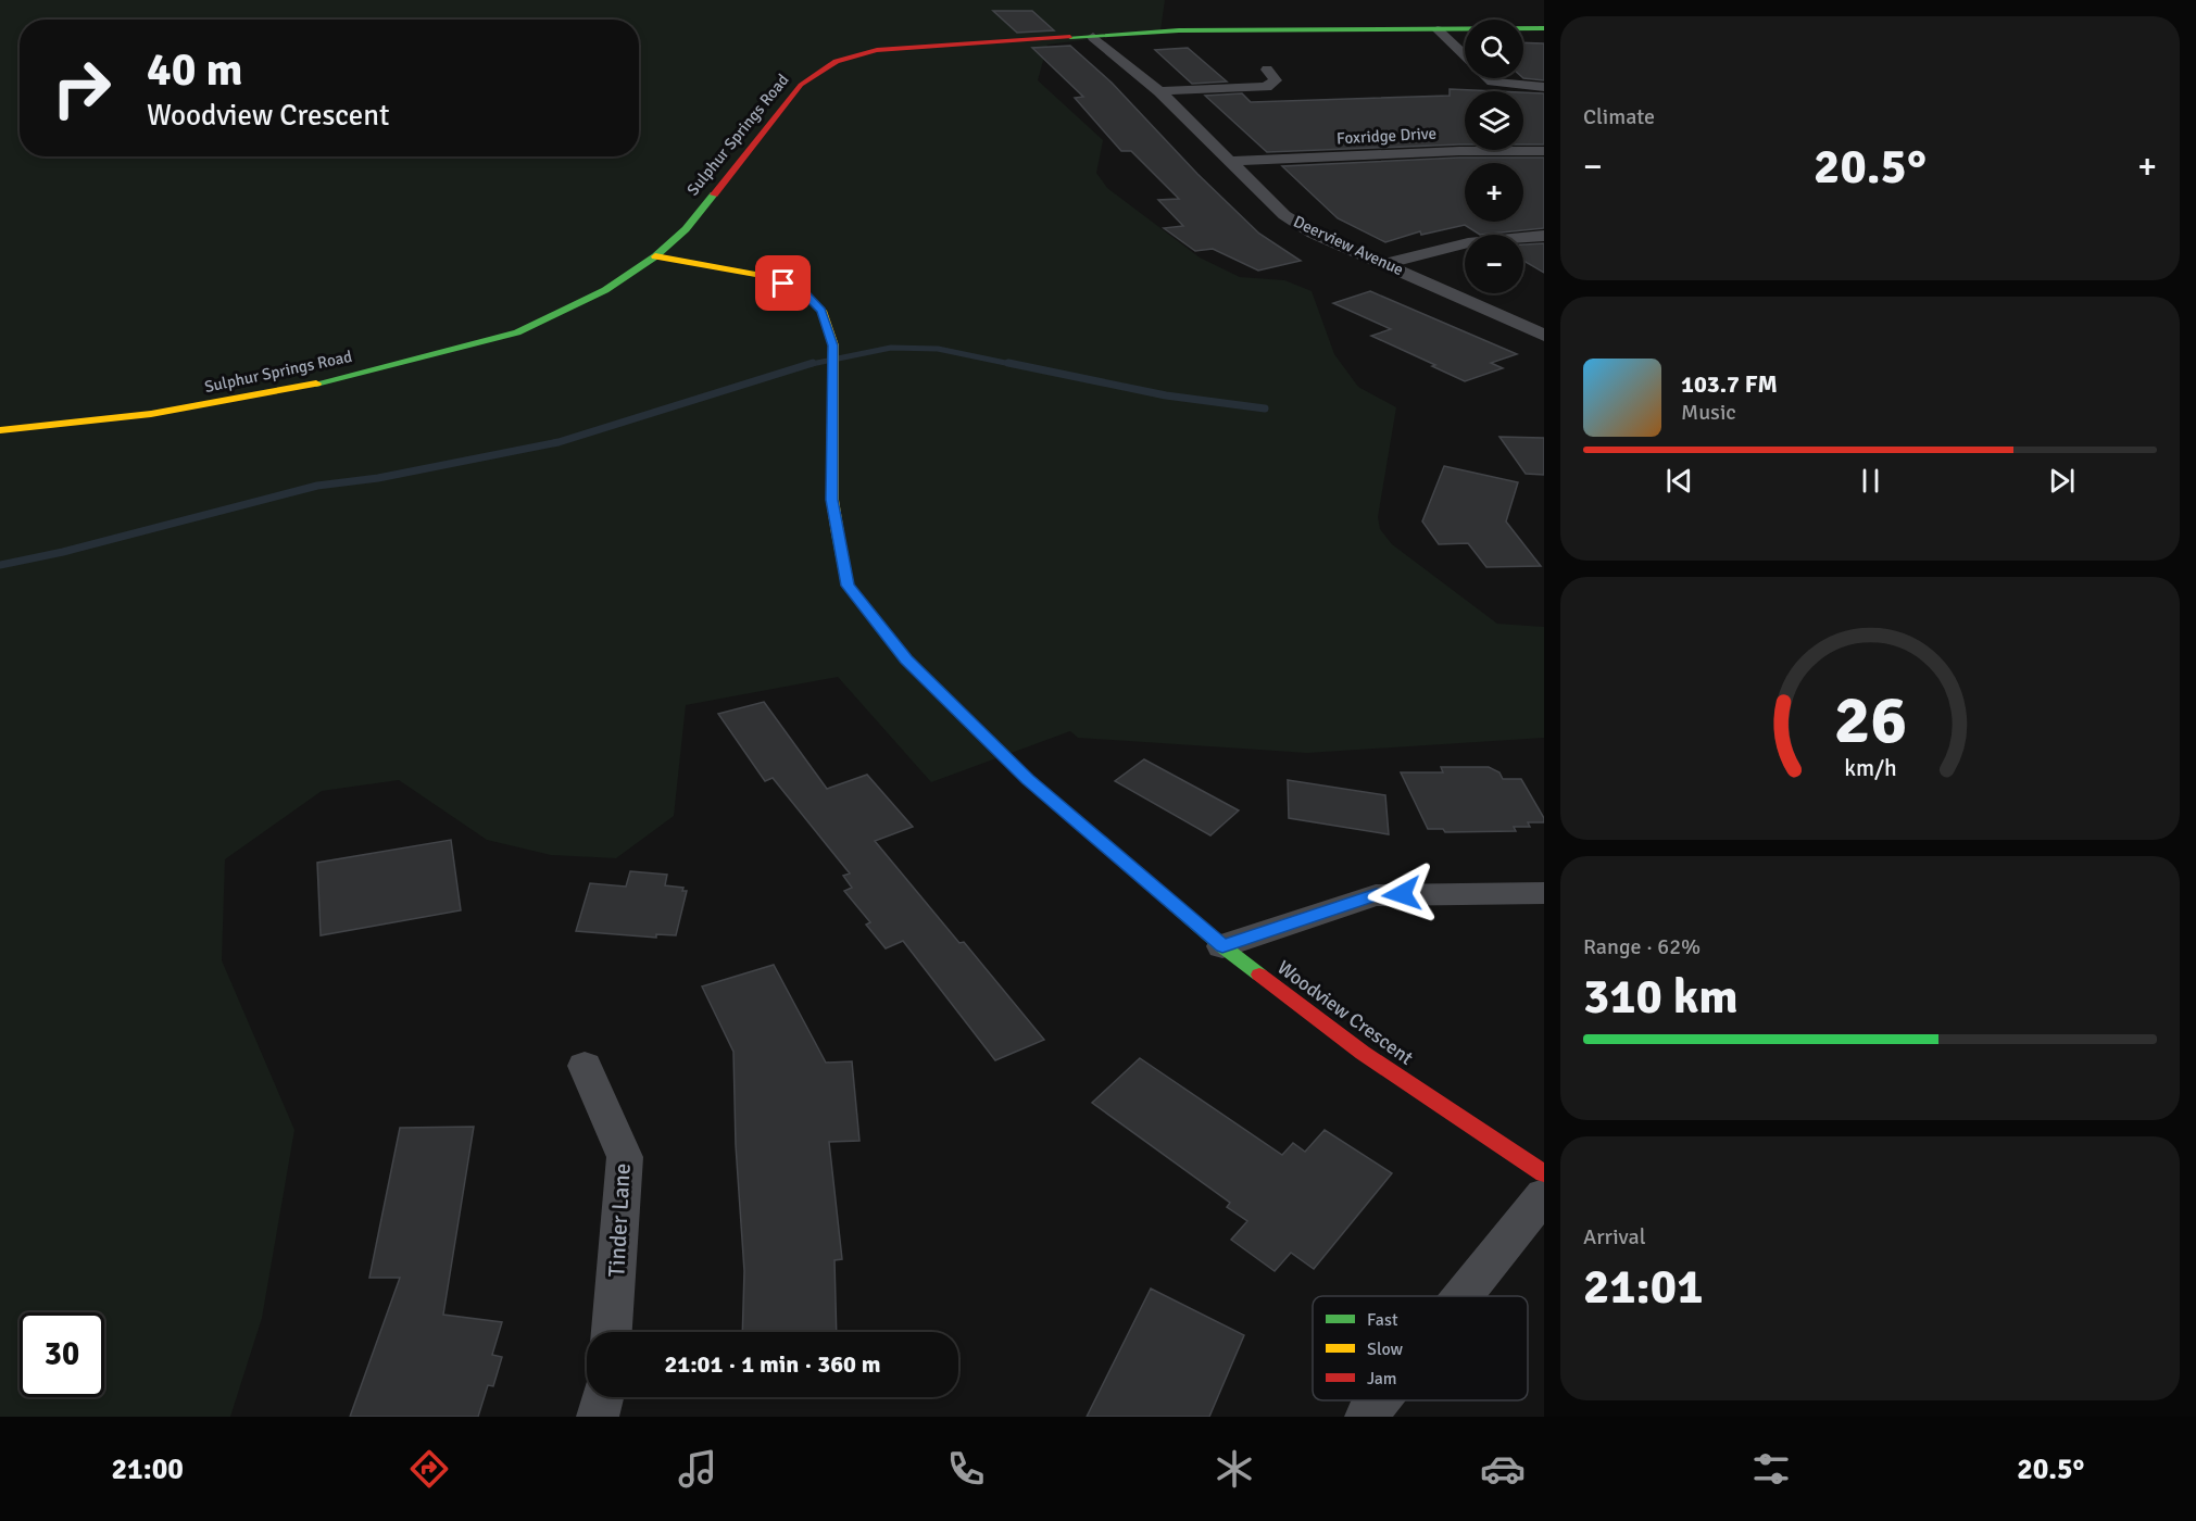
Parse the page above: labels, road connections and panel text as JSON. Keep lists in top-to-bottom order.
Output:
{
  "streets": {
    "street": [
      "Sulphur Springs Road",
      "Foxridge Drive",
      "Deerview Avenue",
      "Woodview Crescent",
      "Tinder Lane"
    ]
  },
  "crossings": [
    ["Sulphur Springs Road", "Deerview Avenue"],
    ["Sulphur Springs Road", "Woodview Crescent"],
    ["Foxridge Drive", "Deerview Avenue"]
  ],
  "legend": ["Fast", "Slow", "Jam"],
  "page": {
    "tile": [
      "Climate",
      ["Range · 62%", "310 km"],
      ["Arrival", "21:01"]
    ],
    "map_buttons": ["+", "−"],
    "turn": ["40 m", "Woodview Crescent"],
    "heat": ["−", "20.5°", "+"],
    "song": ["103.7 FM", "Music"],
    "limit": "30",
    "trip": "21:01 · 1 min · 360 m",
    "tabs": ["21:00", "20.5°"],
    "gauge": ["26", "km/h"]
  }
}
